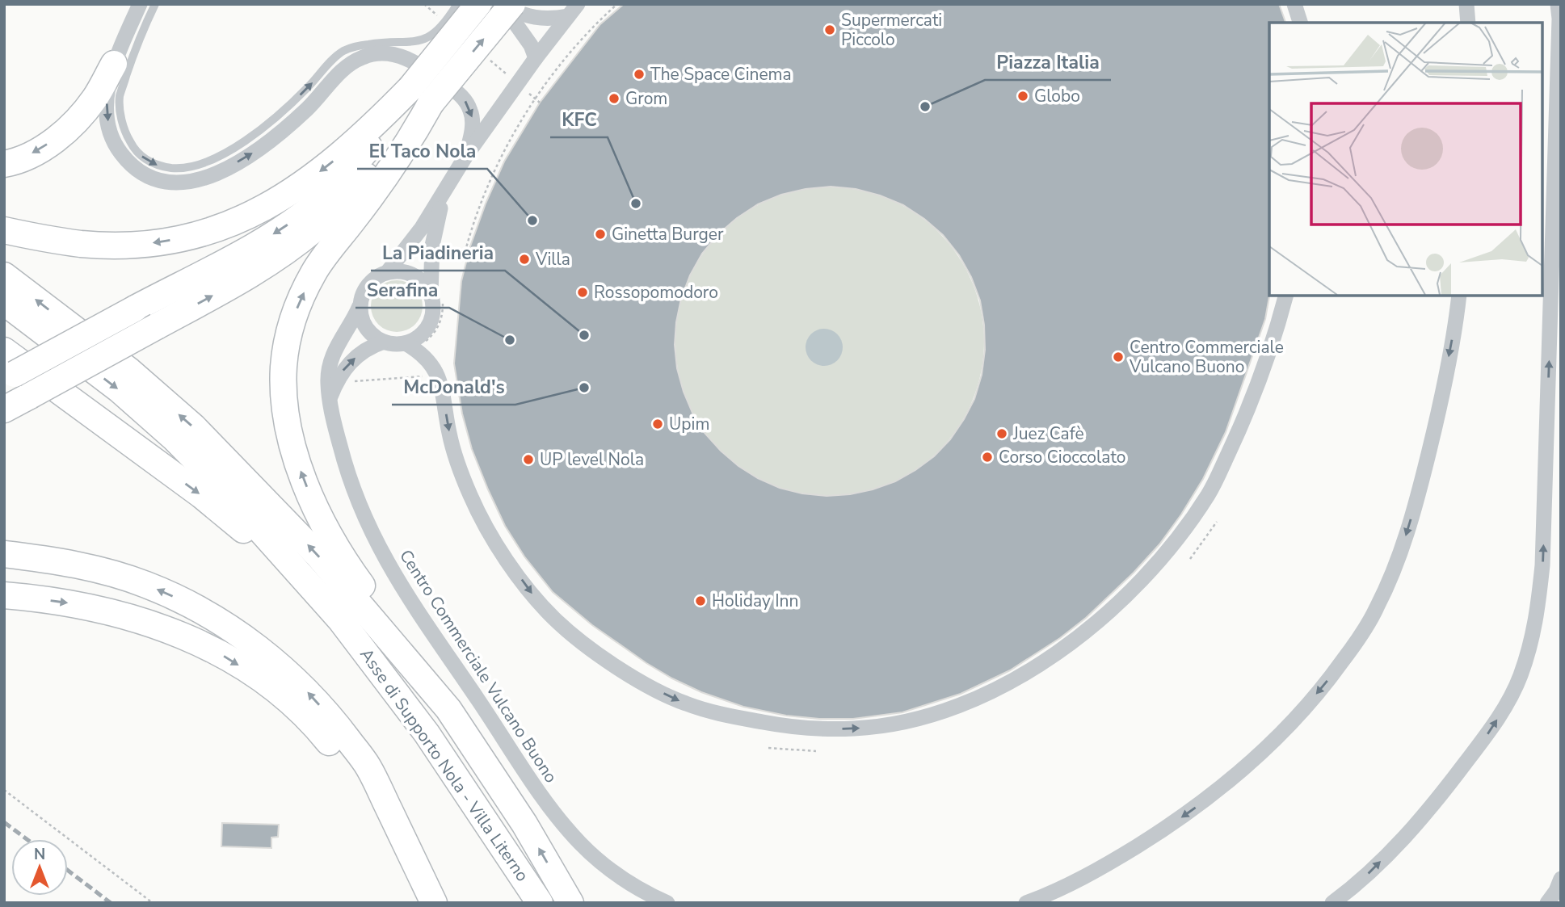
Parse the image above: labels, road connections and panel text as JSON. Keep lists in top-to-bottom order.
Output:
{
  "streets": {
    "highway": ["Asse di Supporto Nola - Villa Literno"],
    "street": ["Centro Commerciale Vulcano Buono"]
  },
  "places": [
    "Supermercati Piccolo",
    "The Space Cinema",
    "Globo",
    "Grom",
    "Piazza Italia",
    "KFC",
    "El Taco Nola",
    "Ginetta Burger",
    "Villa",
    "Rossopomodoro",
    "La Piadineria",
    "Serafina",
    "Centro Commerciale Vulcano Buono",
    "McDonald's",
    "Upim",
    "Juez Cafè",
    "Corso Cioccolato",
    "UP level Nola",
    "Holiday Inn"
  ],
  "north": "top"
}
